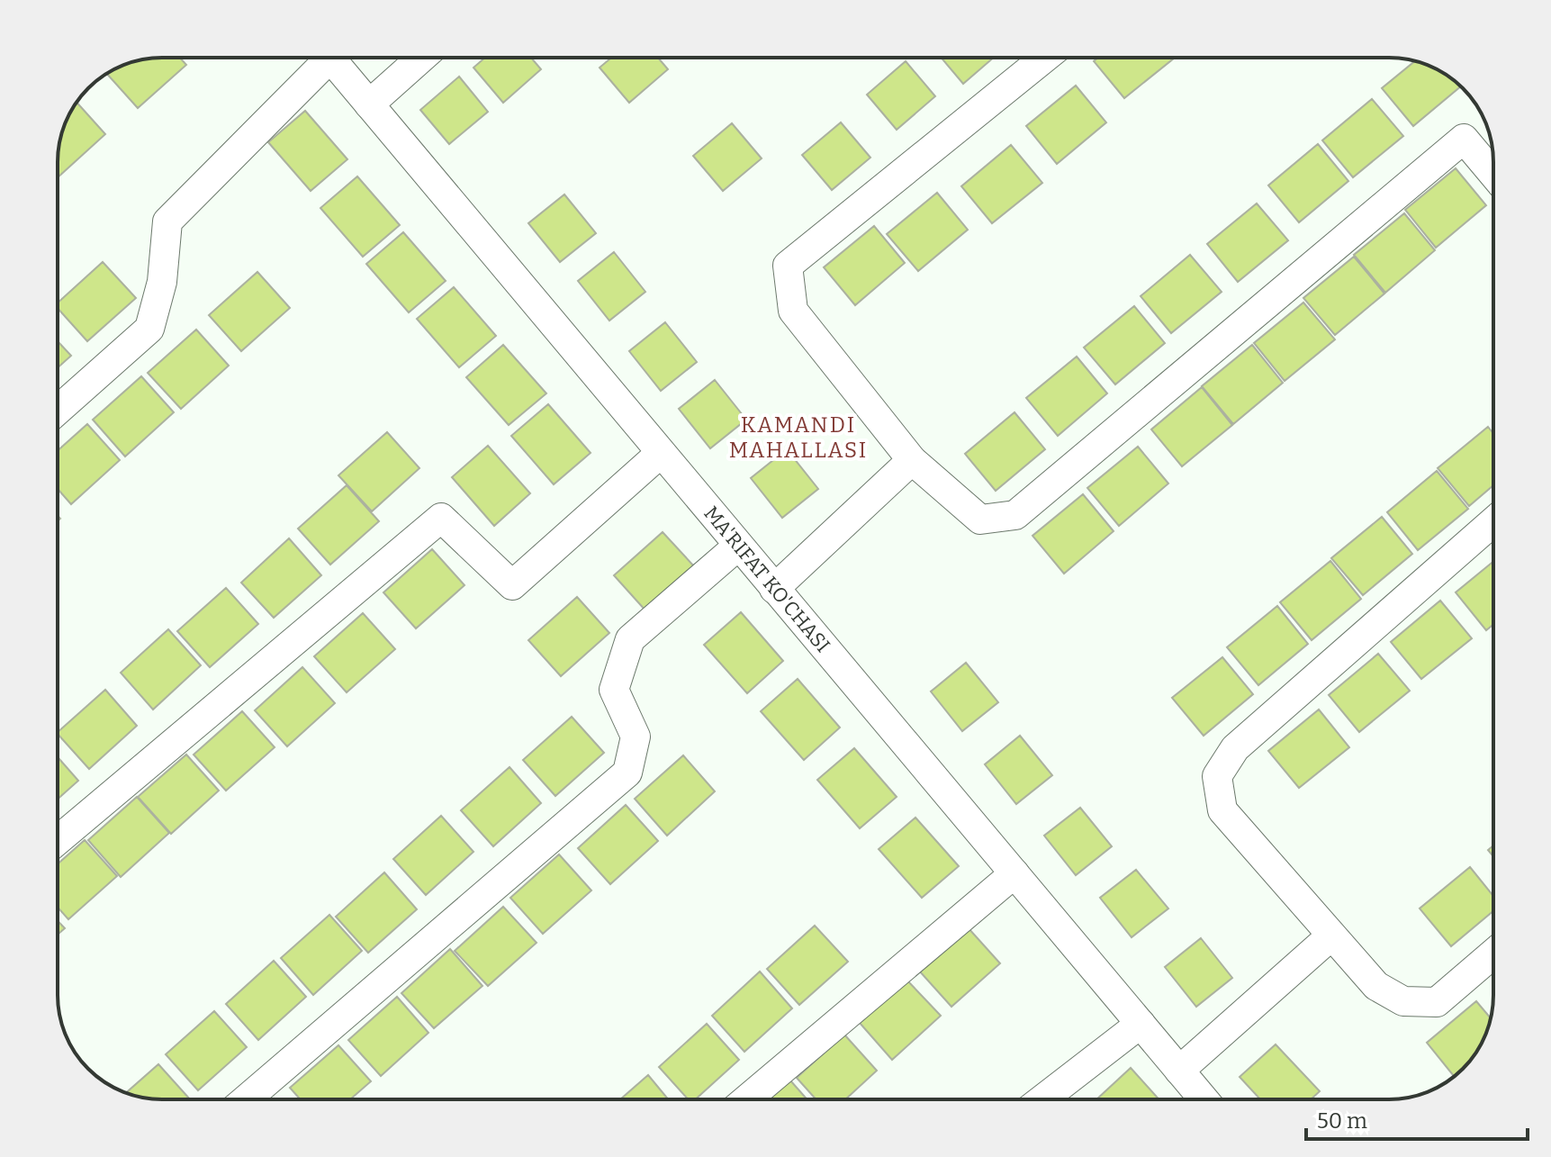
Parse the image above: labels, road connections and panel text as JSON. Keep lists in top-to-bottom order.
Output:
{
  "streets": {
    "street": ["MA'RIFAT KO'CHASI"]
  },
  "districts": ["KAMANDI MAHALLASI"],
  "scale_bar": "50 m"
}
